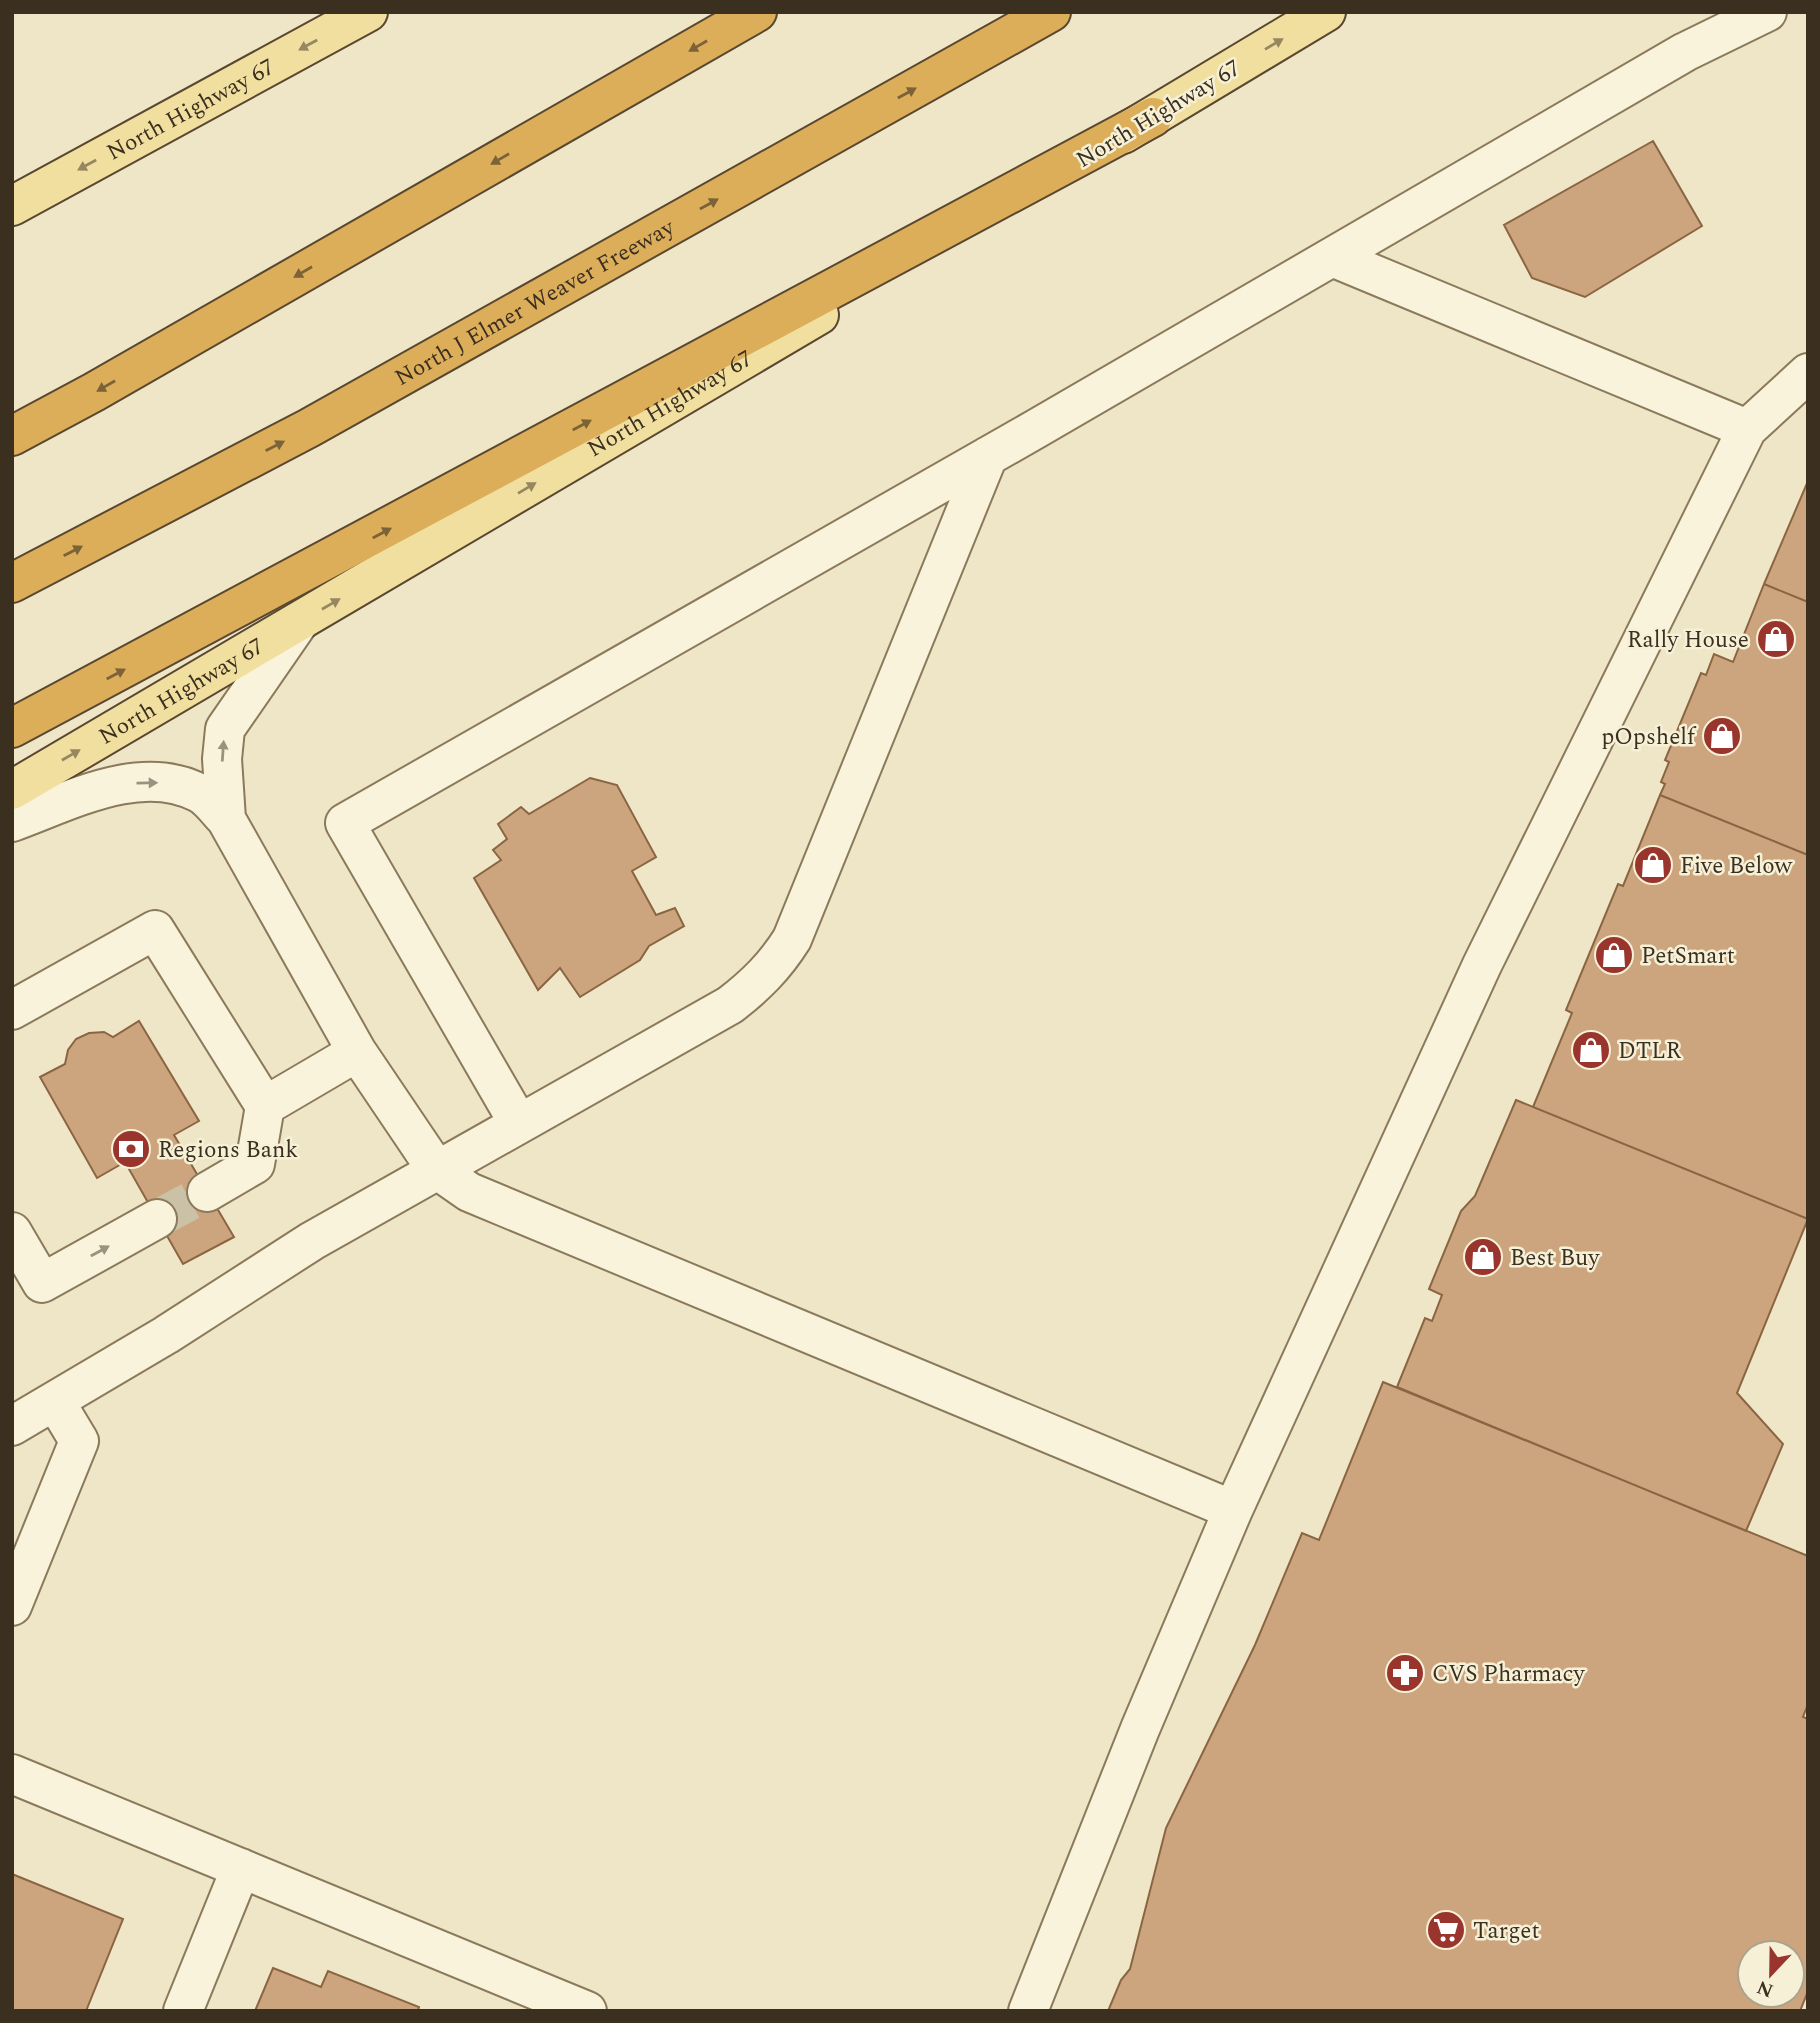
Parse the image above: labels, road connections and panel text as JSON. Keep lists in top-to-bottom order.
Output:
{
  "streets": {
    "highway": ["North J Elmer Weaver Freeway"],
    "main road": ["North Highway 67"]
  },
  "places": {
    "shop": [
      "Rally House",
      "pOpshelf",
      "Five Below",
      "PetSmart",
      "DTLR",
      "Best Buy"
    ],
    "bank": ["Regions Bank"],
    "pharmacy": ["CVS Pharmacy"],
    "supermarket": ["Target"]
  },
  "north": "bottom"
}
